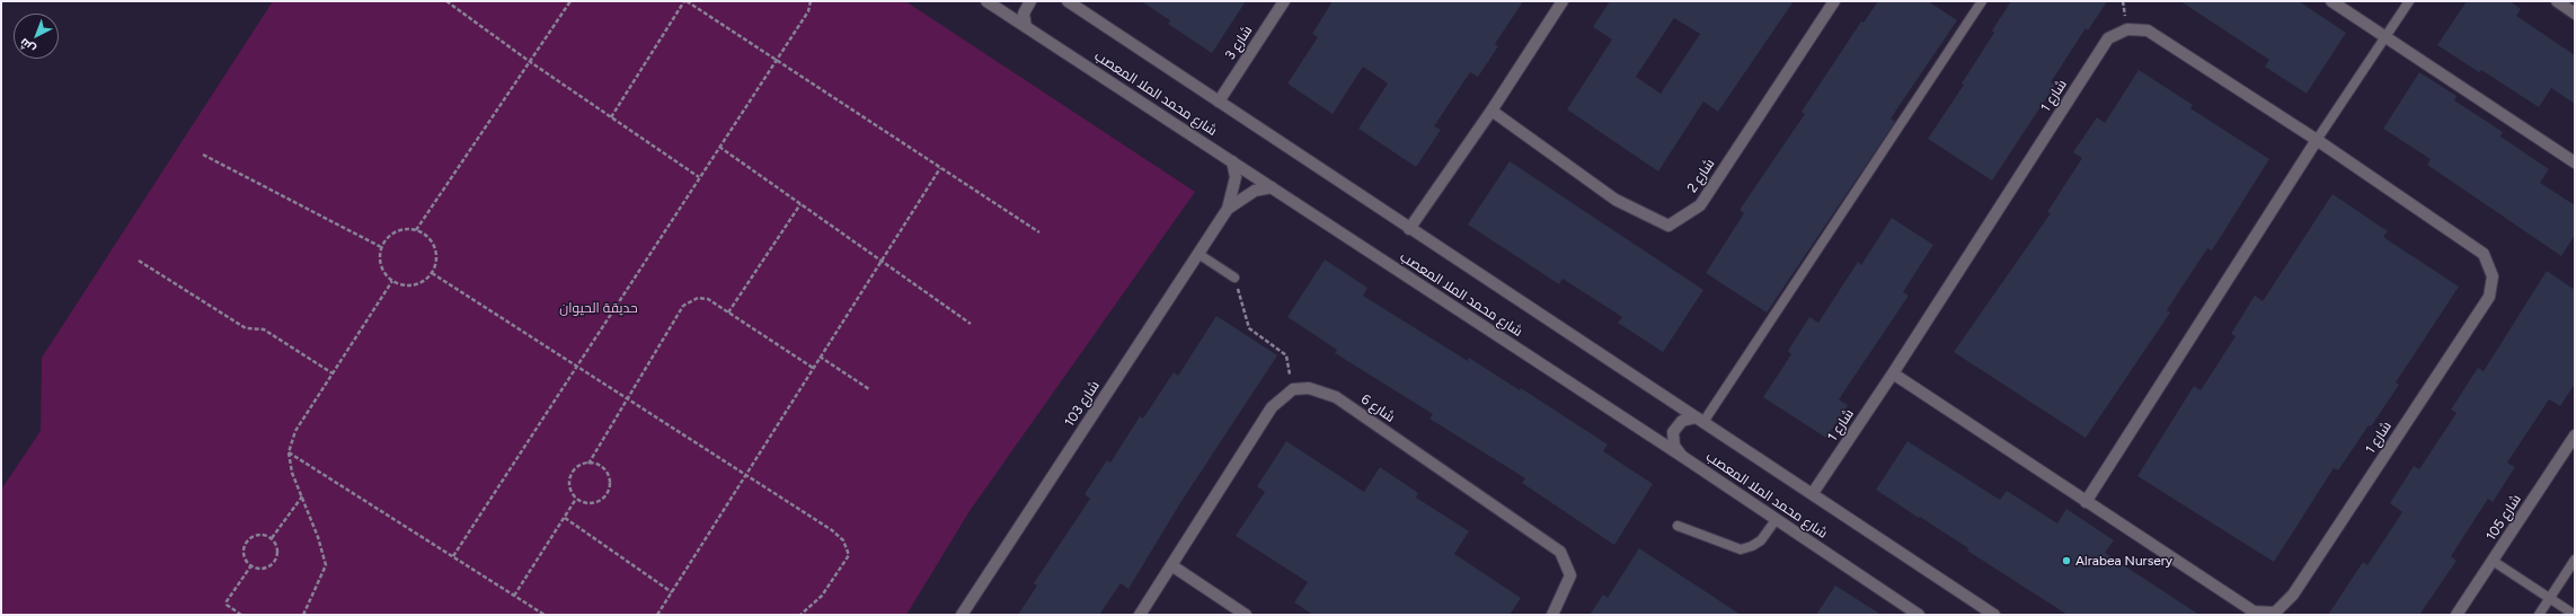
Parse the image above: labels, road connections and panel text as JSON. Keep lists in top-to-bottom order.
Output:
{
  "streets": {
    "street": [
      "شارع 3",
      "شارع محمد الملا المعصب",
      "شارع 1",
      "شارع 2",
      "شارع 103",
      "شارع 6",
      "شارع 105"
    ]
  },
  "crossings": [
    ["شارع 3", "شارع محمد الملا المعصب"],
    ["شارع محمد الملا المعصب", "شارع 1"],
    ["شارع محمد الملا المعصب", "شارع 103"]
  ],
  "parks": ["حديقة الحيوان"],
  "places": ["Alrabea Nursery"],
  "north": "bottom left"
}
